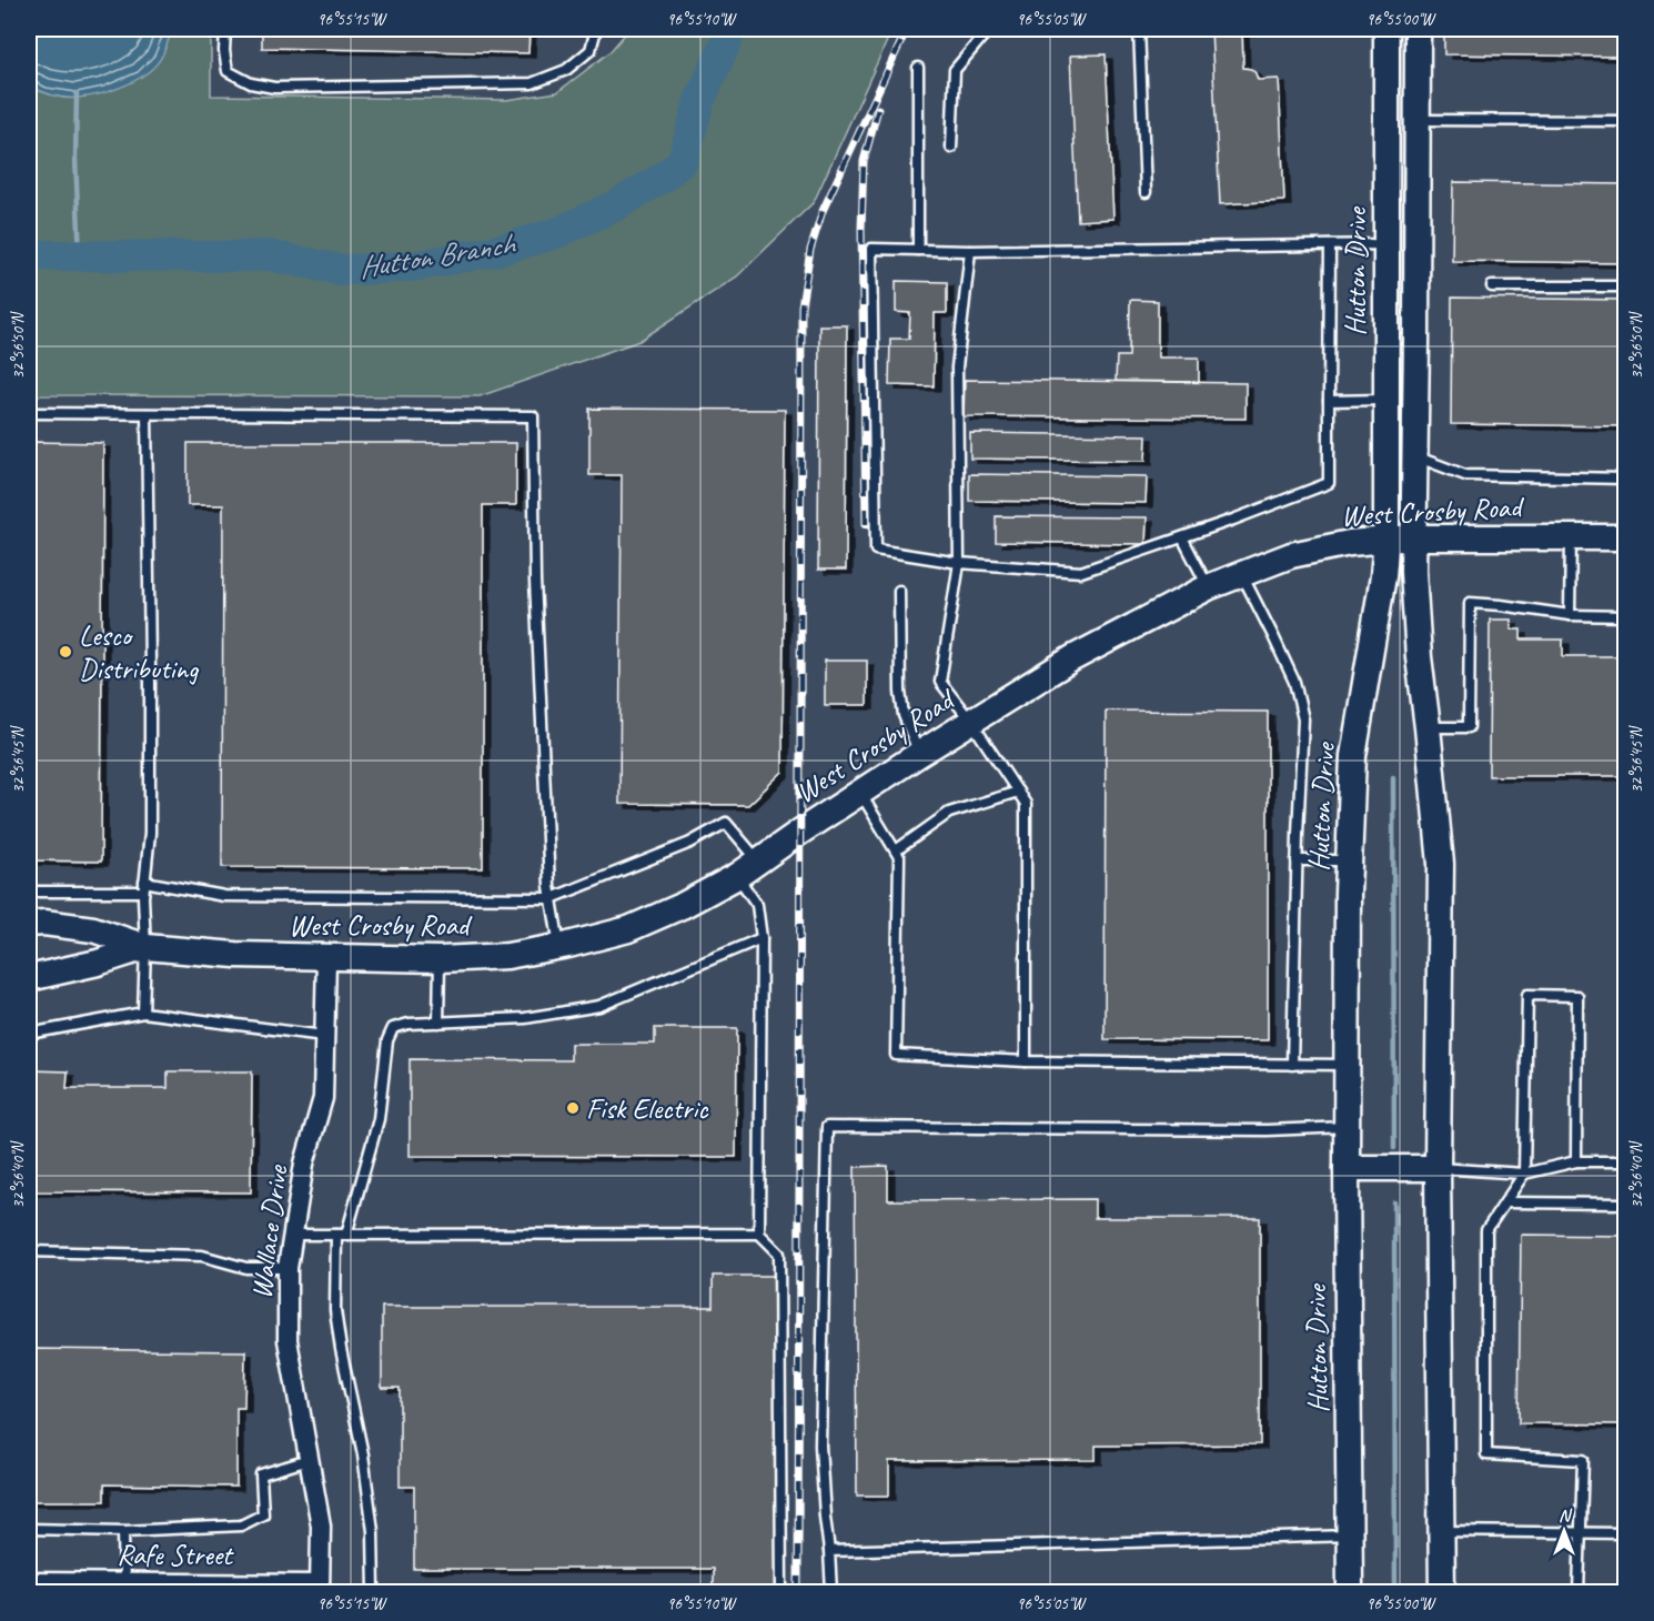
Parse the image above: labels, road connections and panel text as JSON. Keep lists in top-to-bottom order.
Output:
{
  "streets": {
    "street": [
      "Hutton Drive",
      "West Crosby Road",
      "Wallace Drive",
      "Rafe Street"
    ]
  },
  "crossings": [
    ["Hutton Drive", "West Crosby Road"],
    ["West Crosby Road", "Wallace Drive"],
    ["Wallace Drive", "Rafe Street"]
  ],
  "water": ["Hutton Branch"],
  "places": ["Lesco Distributing", "Fisk Electric"],
  "north": "top",
  "coordinates": [
    "96°55'15\"W",
    "96°55'10\"W",
    "96°55'05\"W",
    "96°55'00\"W",
    "32°56'50\"N",
    "32°56'45\"N",
    "32°56'40\"N"
  ]
}
